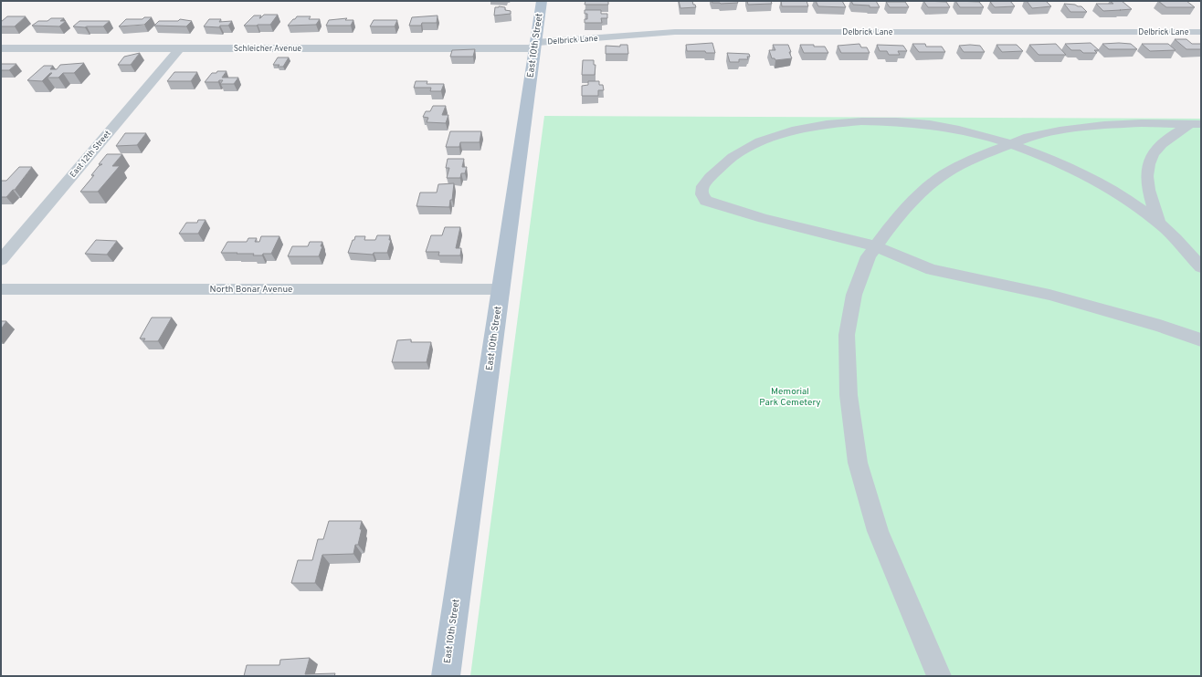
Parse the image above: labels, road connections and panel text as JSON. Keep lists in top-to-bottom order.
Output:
{
  "streets": {
    "main road": ["East 10th Street"],
    "street": [
      "Delbrick Lane",
      "Schleicher Avenue",
      "East 12th Street",
      "North Bonar Avenue"
    ]
  },
  "crossings": [
    ["Delbrick Lane", "East 10th Street"],
    ["Delbrick Lane", "Schleicher Avenue"],
    ["East 10th Street", "Schleicher Avenue"],
    ["East 10th Street", "North Bonar Avenue"],
    ["Schleicher Avenue", "East 12th Street"]
  ],
  "parks": ["Memorial Park Cemetery"]
}
